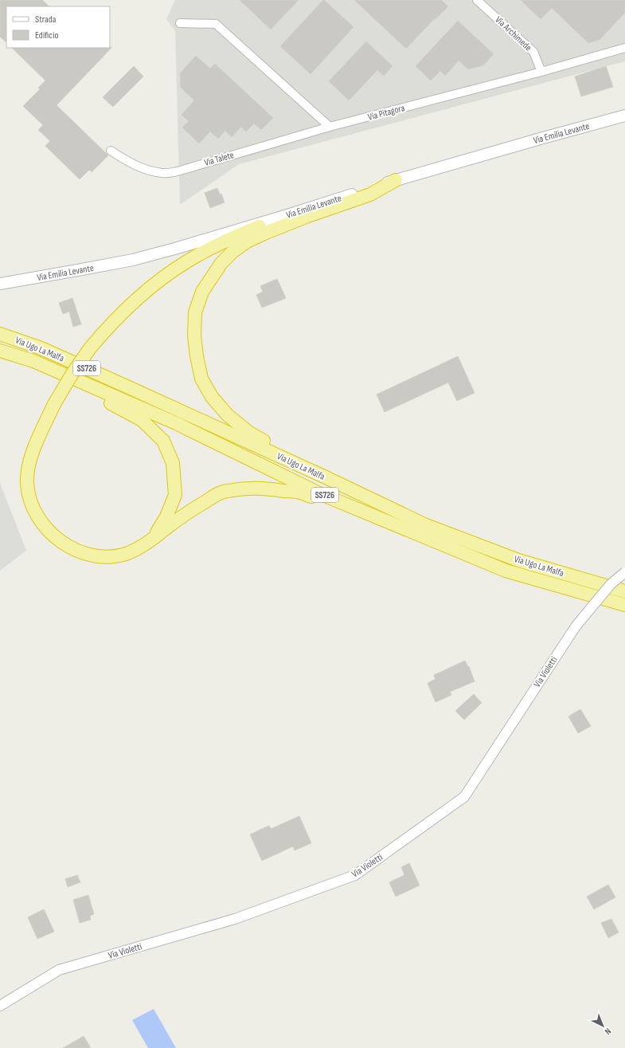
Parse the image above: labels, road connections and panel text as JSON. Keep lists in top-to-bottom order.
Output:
{
  "streets": {
    "highway": ["Via Ugo La Malfa", "SS726"],
    "main road": ["Via Emilia Levante"],
    "street": [
      "Via Archimede",
      "Via Pitagora",
      "Via Talete",
      "Via Violetti"
    ]
  },
  "crossings": [
    ["Via Archimede", "Via Pitagora"],
    ["Via Pitagora", "Via Talete"]
  ],
  "legend": ["Strada", "Edificio"],
  "north": "bottom right"
}
